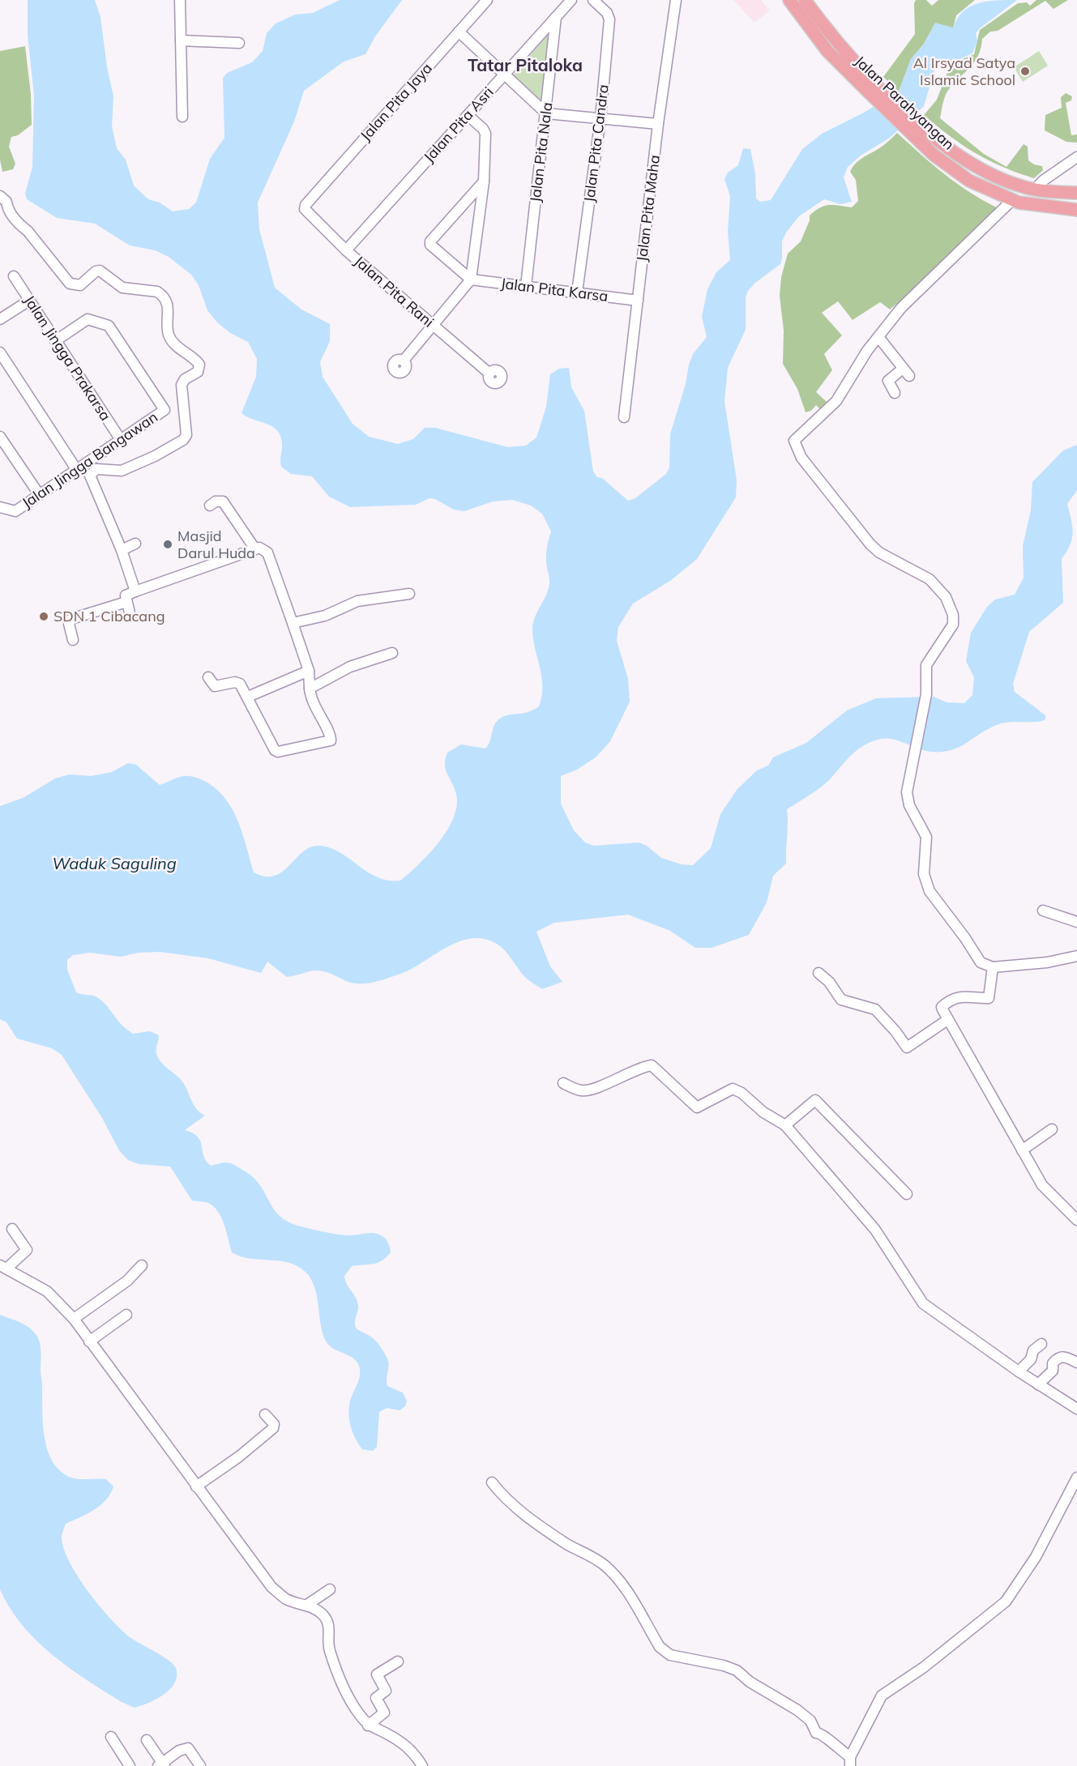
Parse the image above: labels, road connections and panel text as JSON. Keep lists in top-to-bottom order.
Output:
{
  "streets": {
    "main road": ["Jalan Parahyangan"],
    "street": [
      "Jalan Pita Jaya",
      "Jalan Pita Asri",
      "Jalan Pita Candra",
      "Jalan Pita Nala",
      "Jalan Pita Maha",
      "Jalan Pita Karsa",
      "Jalan Pita Rani",
      "Jalan Jingga Prakarsa",
      "Jalan Jingga Bangawan"
    ]
  },
  "crossings": [
    ["Jalan Pita Jaya", "Jalan Pita Rani"],
    ["Jalan Pita Asri", "Jalan Pita Nala"],
    ["Jalan Pita Asri", "Jalan Pita Rani"],
    ["Jalan Pita Candra", "Jalan Pita Karsa"],
    ["Jalan Pita Nala", "Jalan Pita Karsa"],
    ["Jalan Pita Maha", "Jalan Pita Karsa"],
    ["Jalan Jingga Prakarsa", "Jalan Jingga Bangawan"]
  ],
  "districts": ["Tatar Pitaloka"],
  "water": ["Waduk Saguling"],
  "places": ["Al Irsyad Satya Islamic School", "Masjid Darul Huda", "SDN 1 Cibacang"]
}
